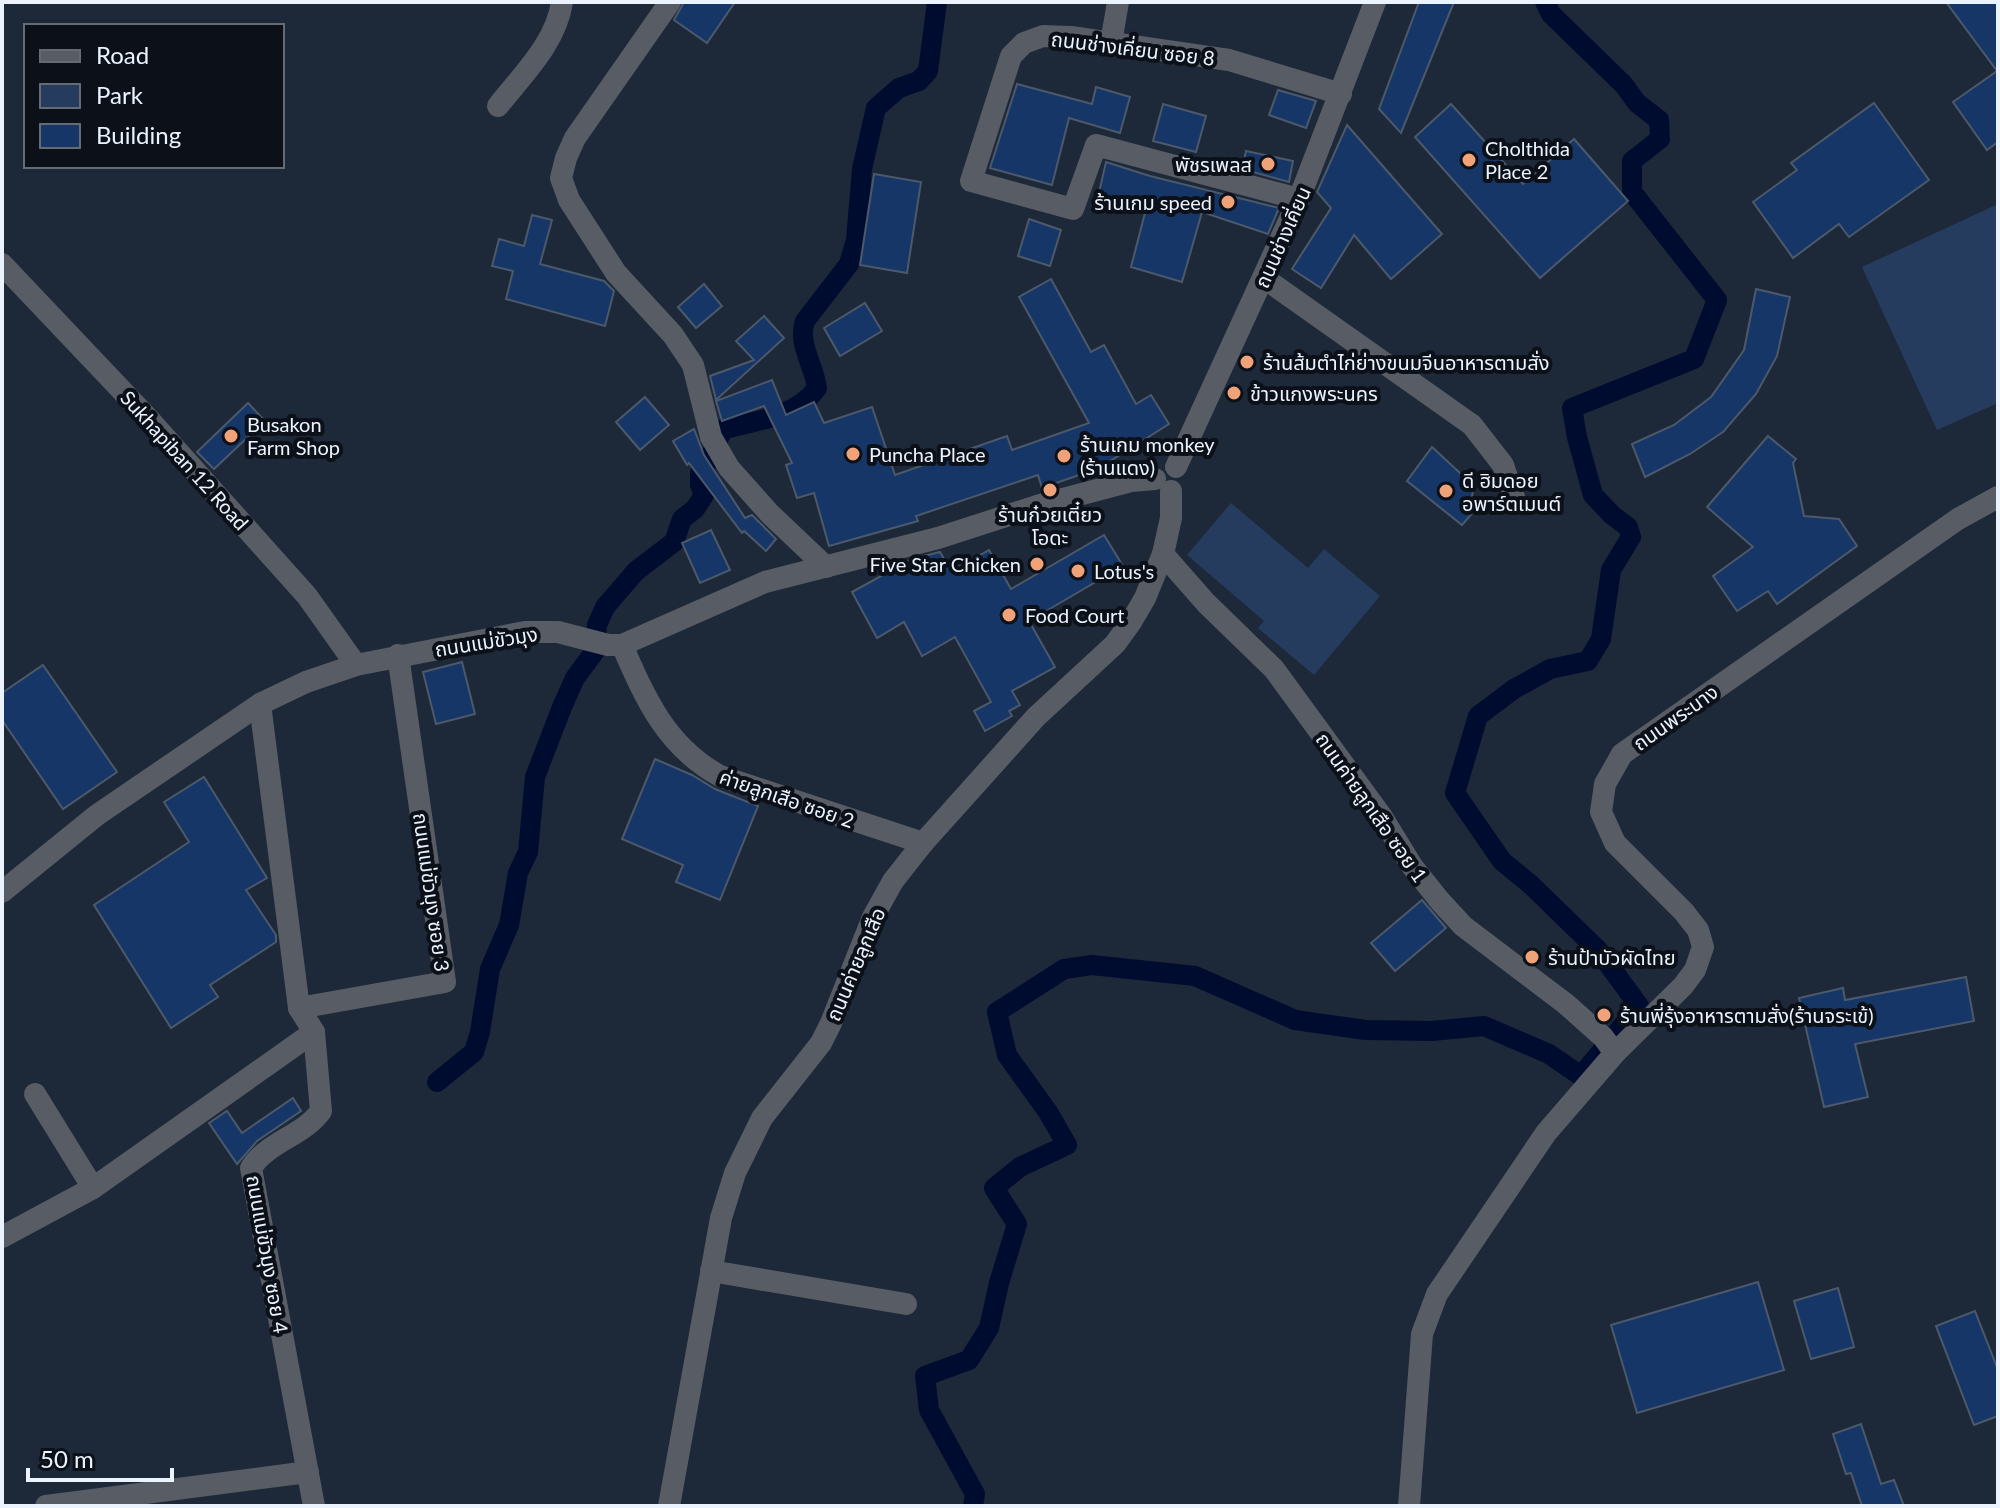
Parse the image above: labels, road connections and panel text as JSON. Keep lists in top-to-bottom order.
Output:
{
  "streets": {
    "street": [
      "ถนนช่างเคี่ยน ซอย 8",
      "ถนนช่างเคี่ยน",
      "Sukhapiban 12 Road",
      "ถนนแม่ขัวมุง",
      "ถนนพระนาง",
      "ค่ายลูกเสือ ซอย 2",
      "ถนนค่ายลูกเสือ ซอย 1",
      "ถนนแม่ขัวมุง ซอย 3",
      "ถนนค่ายลูกเสือ",
      "ถนนแม่ขัวมุง ซอย 4"
    ]
  },
  "crossings": [
    ["ถนนช่างเคี่ยน ซอย 8", "ถนนช่างเคี่ยน"],
    ["ถนนช่างเคี่ยน", "ถนนค่ายลูกเสือ"],
    ["Sukhapiban 12 Road", "ถนนแม่ขัวมุง"],
    ["ถนนแม่ขัวมุง", "ค่ายลูกเสือ ซอย 2"],
    ["ถนนแม่ขัวมุง", "ถนนแม่ขัวมุง ซอย 3"],
    ["ถนนแม่ขัวมุง", "ถนนแม่ขัวมุง ซอย 4"],
    ["ถนนพระนาง", "ถนนค่ายลูกเสือ ซอย 1"],
    ["ค่ายลูกเสือ ซอย 2", "ถนนค่ายลูกเสือ"],
    ["ถนนค่ายลูกเสือ ซอย 1", "ถนนค่ายลูกเสือ"],
    ["ถนนแม่ขัวมุง ซอย 3", "ถนนแม่ขัวมุง ซอย 4"]
  ],
  "places": [
    "Cholthida Place 2",
    "พัชรเพลส",
    "ร้านเกม speed",
    "ร้านส้มตำไก่ย่างขนมจีนอาหารตามสั่ง",
    "ข้าวแกงพระนคร",
    "Busakon Farm Shop",
    "Puncha Place",
    "ร้านเกม monkey (ร้านแดง)",
    "ร้านก๋วยเตี๋ยว โอดะ",
    "ดี ฮิมดอย อพาร์ตเมนต์",
    "Five Star Chicken",
    "Lotus's",
    "Food Court",
    "ร้านป้าบัวผัดไทย",
    "ร้านพี่รุ้งอาหารตามสั่ง(ร้านจระเข้)"
  ],
  "legend": ["Road", "Park", "Building"],
  "scale_bar": "50 m"
}
